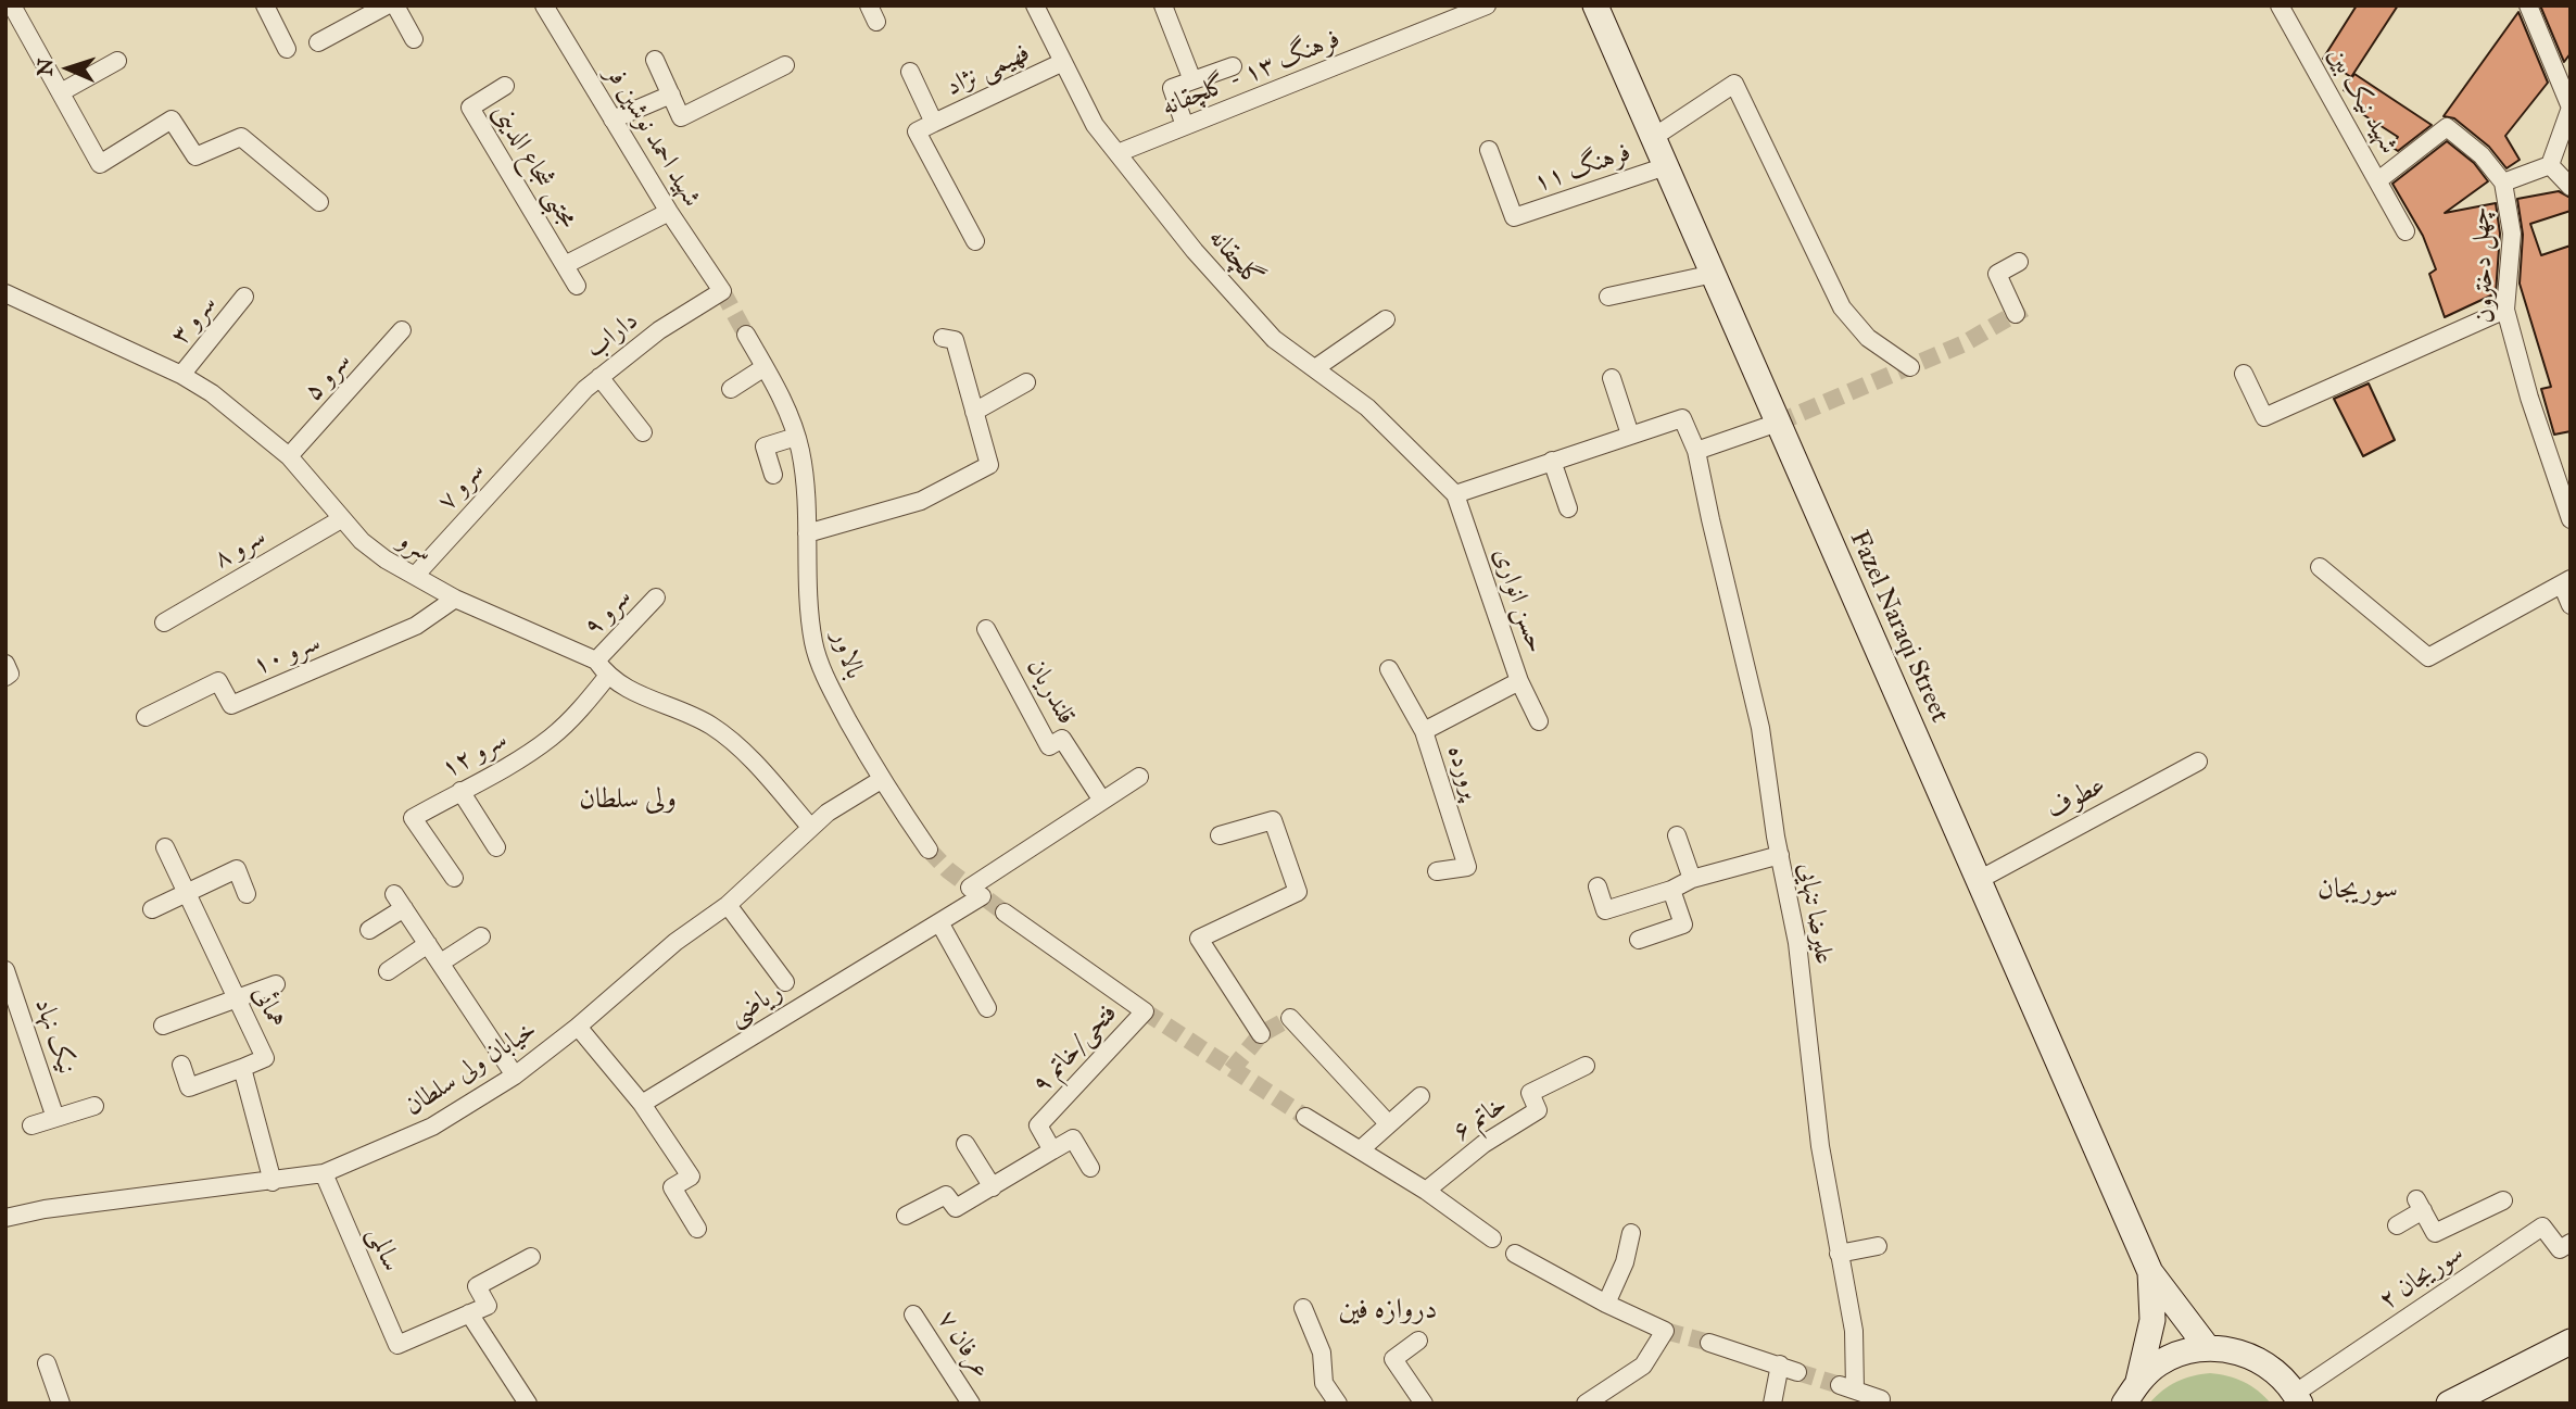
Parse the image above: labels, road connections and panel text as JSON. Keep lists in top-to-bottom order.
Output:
{
  "streets": {
    "main road": ["Fazel Naraqi Street"],
    "street": [
      "فهیمی نژاد",
      "فرهنگ ۱۳ - گلچقانه",
      "شهید نیک بین",
      "شهید احمد نوشین فر",
      "مجتبی شجاع الدینی",
      "فرهنگ ۱۱",
      "گلچقانه",
      "چهل دخترون",
      "سرو ۳",
      "داراب",
      "سرو ۵",
      "سرو ۷",
      "سرو",
      "سرو ۸",
      "حسن انواری",
      "سرو ۹",
      "سرو ۱۰",
      "بالاور",
      "قلندریان",
      "سرو ۱۲",
      "پرورده",
      "عطوف",
      "علیرضا تنهایی",
      "ریاضی",
      "همائی",
      "نیک نهاد",
      "فتحی/خاتم ۹",
      "خیابان ولی سلطان",
      "خاتم ۶",
      "سالمی",
      "سوریجان ۲",
      "عرفان ۷"
    ]
  },
  "crossings": [
    ["فهیمی نژاد", "گلچقانه"],
    ["فرهنگ ۱۳ - گلچقانه", "گلچقانه"],
    ["شهید احمد نوشین فر", "داراب"],
    ["فرهنگ ۱۱", "Fazel Naraqi Street"],
    ["گلچقانه", "حسن انواری"],
    ["سرو ۳", "سرو"],
    ["داراب", "سرو ۷"],
    ["سرو ۵", "سرو"],
    ["سرو ۷", "سرو"],
    ["سرو", "سرو ۸"],
    ["سرو", "سرو ۹"],
    ["سرو", "سرو ۱۰"],
    ["Fazel Naraqi Street", "عطوف"],
    ["بالاور", "خیابان ولی سلطان"],
    ["قلندریان", "ریاضی"],
    ["خیابان ولی سلطان", "سالمی"]
  ],
  "districts": ["ولی سلطان", "سوریجان", "دروازه فین"],
  "north": "left"
}
